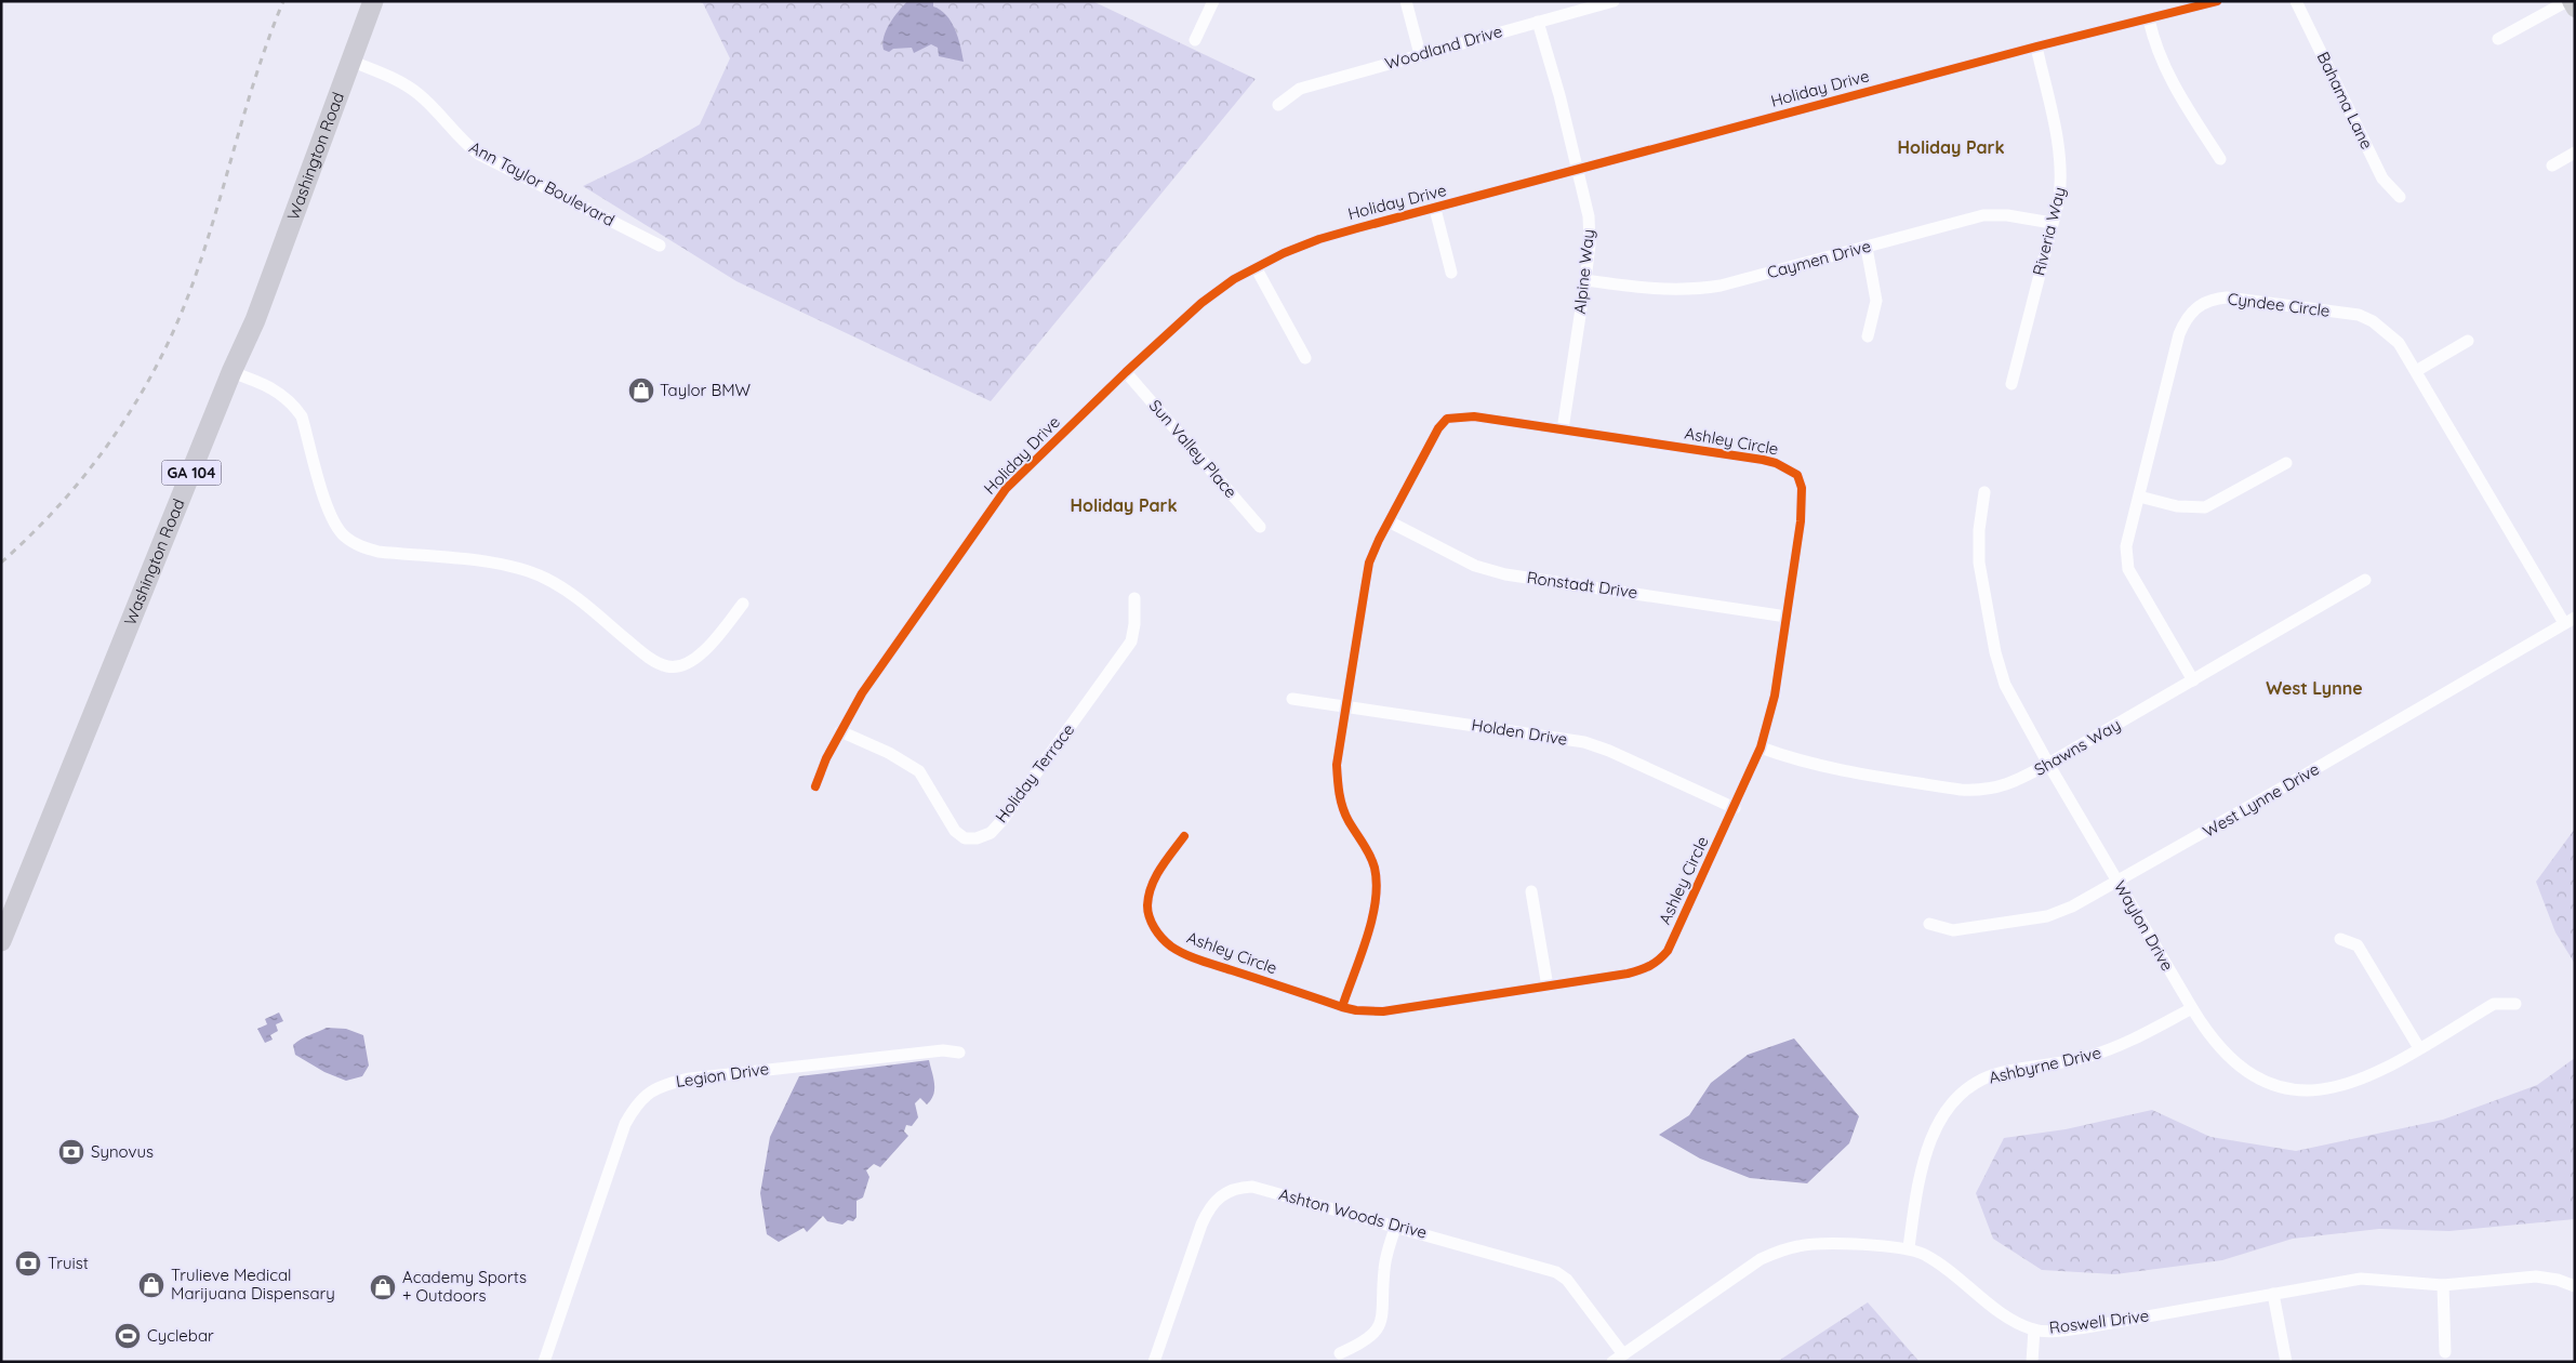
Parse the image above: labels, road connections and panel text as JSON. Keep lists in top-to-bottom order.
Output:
{
  "streets": {
    "main road": ["Washington Road", "GA 104"],
    "street": [
      "Woodland Drive",
      "Holiday Drive",
      "Bahama Lane",
      "Ann Taylor Boulevard",
      "Riveria Way",
      "Caymen Drive",
      "Alpine Way",
      "Cyndee Circle",
      "Ashley Circle",
      "Sun Valley Place",
      "Ronstadt Drive",
      "Holden Drive",
      "Shawns Way",
      "Holiday Terrace",
      "West Lynne Drive",
      "Waylon Drive",
      "Ashbyrne Drive",
      "Legion Drive",
      "Ashton Woods Drive",
      "Roswell Drive"
    ]
  },
  "crossings": [
    ["Woodland Drive", "Alpine Way"],
    ["Holiday Drive", "Riveria Way"],
    ["Holiday Drive", "Alpine Way"],
    ["Holiday Drive", "Sun Valley Place"],
    ["Holiday Drive", "Holiday Terrace"],
    ["Washington Road", "Ann Taylor Boulevard"],
    ["Riveria Way", "Caymen Drive"],
    ["Caymen Drive", "Alpine Way"],
    ["Alpine Way", "Ashley Circle"],
    ["Cyndee Circle", "Shawns Way"],
    ["Cyndee Circle", "West Lynne Drive"],
    ["Ashley Circle", "Ronstadt Drive"],
    ["Ashley Circle", "Holden Drive"],
    ["Ashley Circle", "Shawns Way"],
    ["Shawns Way", "Waylon Drive"],
    ["West Lynne Drive", "Waylon Drive"],
    ["Waylon Drive", "Ashbyrne Drive"],
    ["Ashbyrne Drive", "Roswell Drive"],
    ["Ashton Woods Drive", "Roswell Drive"]
  ],
  "districts": ["Holiday Park", "Holiday Park", "West Lynne"],
  "places": {
    "shop": ["Taylor BMW", "Trulieve Medical Marijuana Dispensary", "Academy Sports + Outdoors"],
    "bank": ["Synovus", "Truist"],
    "sports": ["Cyclebar"]
  }
}
